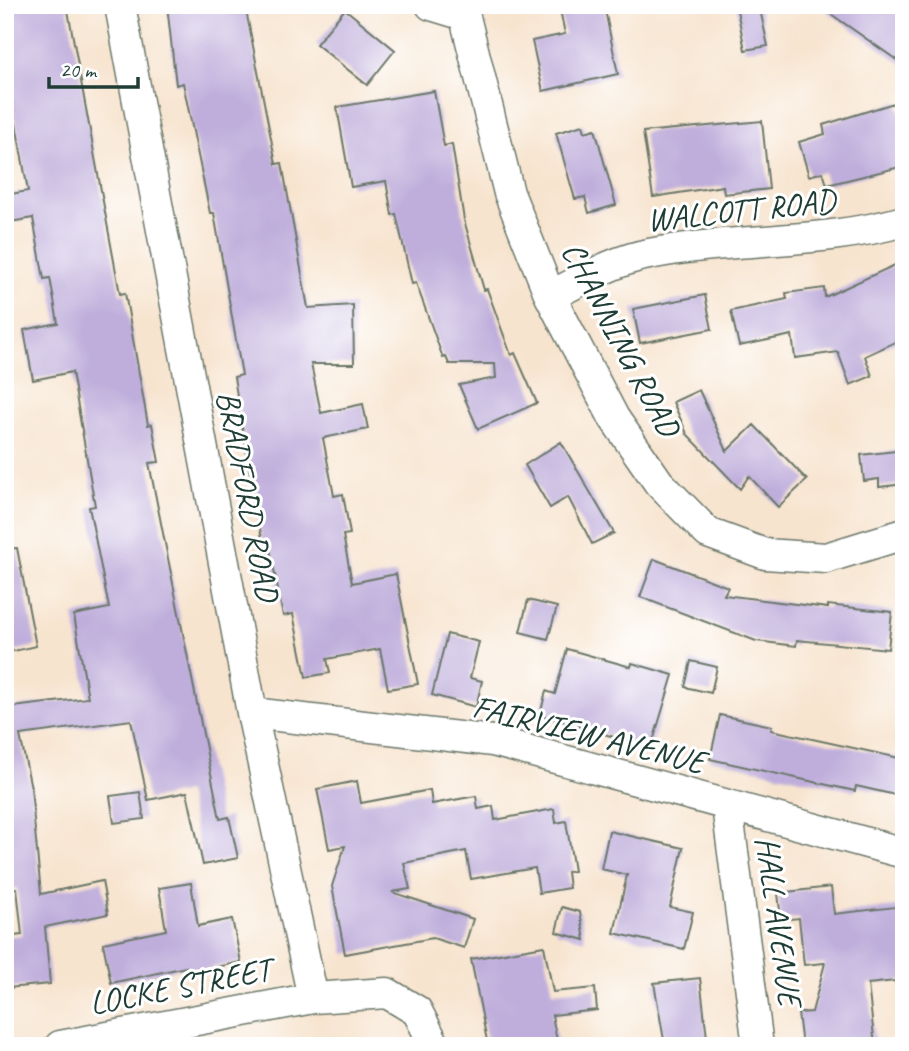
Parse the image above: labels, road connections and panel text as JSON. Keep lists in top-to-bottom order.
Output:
{
  "streets": {
    "street": [
      "WALCOTT ROAD",
      "CHANNING ROAD",
      "BRADFORD ROAD",
      "FAIRVIEW AVENUE",
      "HALL AVENUE",
      "LOCKE STREET"
    ]
  },
  "crossings": [
    ["WALCOTT ROAD", "CHANNING ROAD"],
    ["BRADFORD ROAD", "FAIRVIEW AVENUE"],
    ["BRADFORD ROAD", "LOCKE STREET"],
    ["FAIRVIEW AVENUE", "HALL AVENUE"]
  ],
  "scale_bar": "20 m"
}
